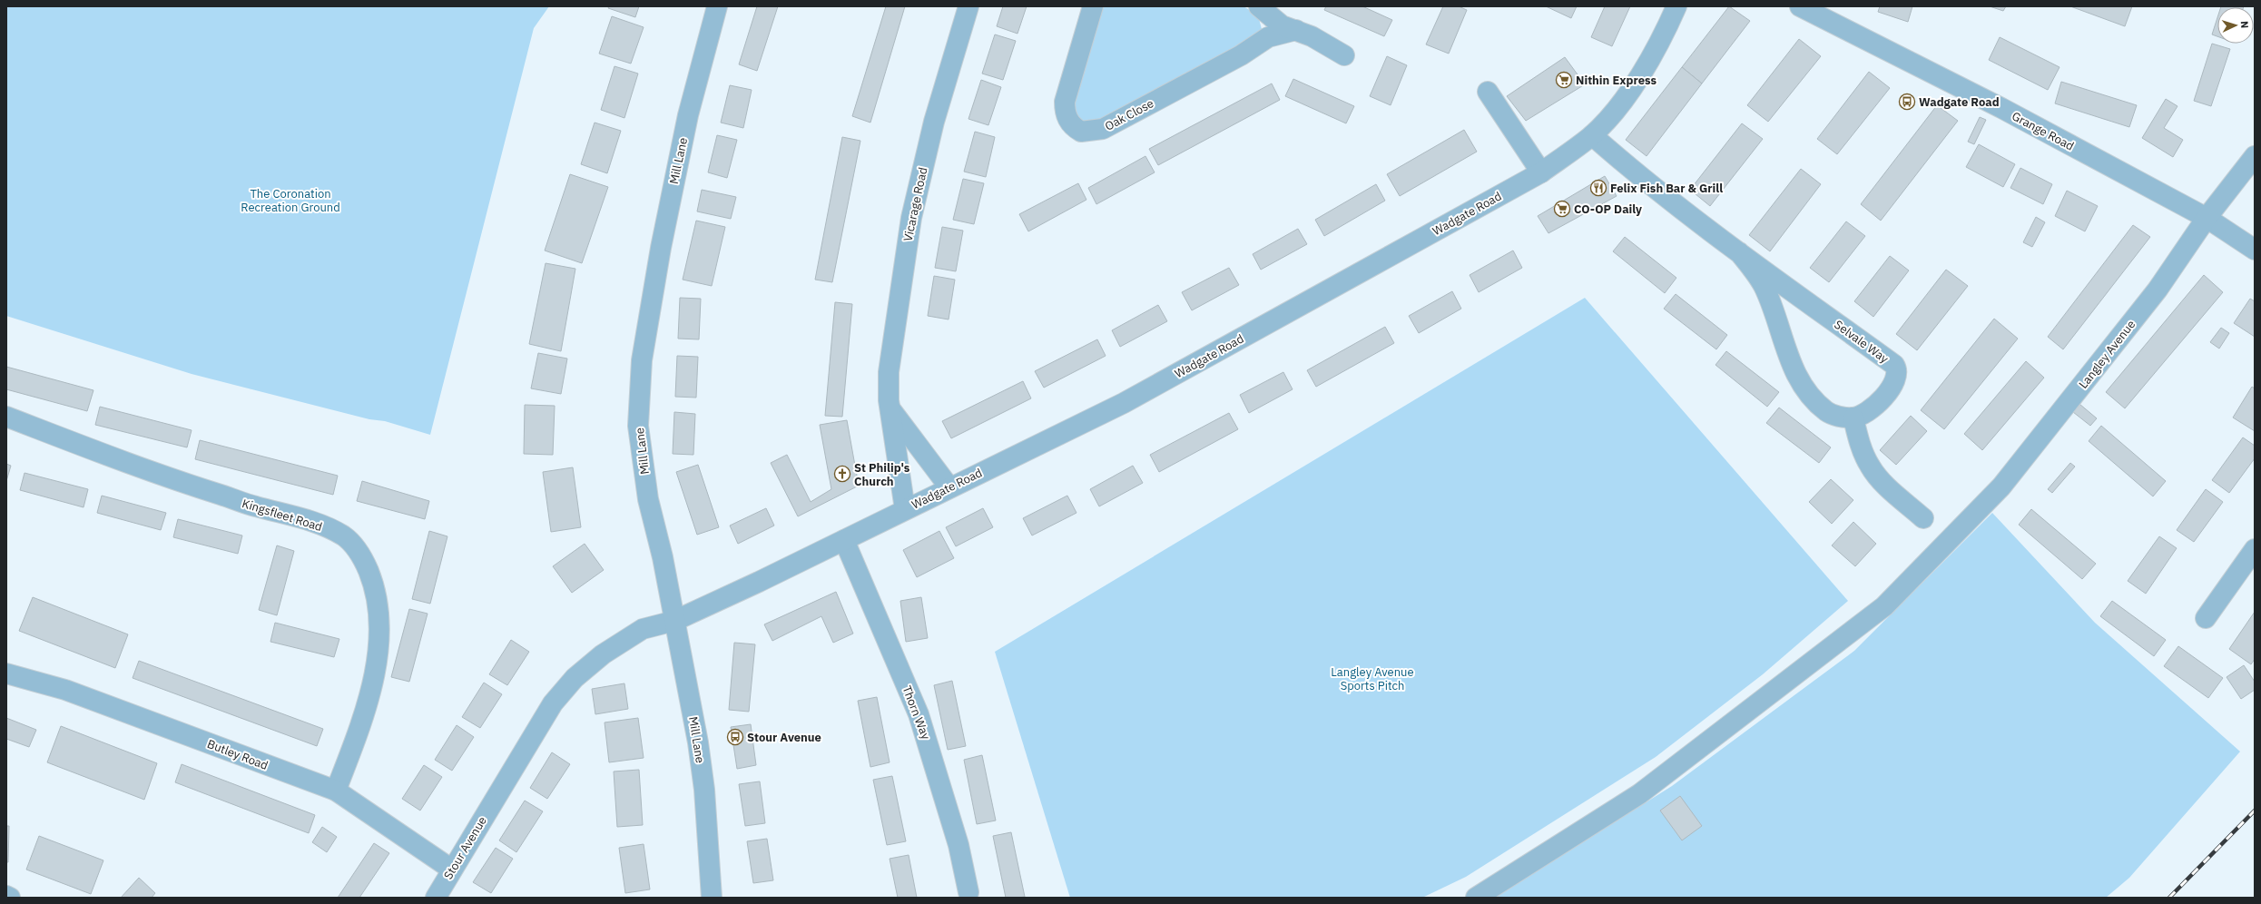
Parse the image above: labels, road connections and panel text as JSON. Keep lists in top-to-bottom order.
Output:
{
  "streets": {
    "street": [
      "Oak Close",
      "Grange Road",
      "Mill Lane",
      "Vicarage Road",
      "Wadgate Road",
      "Selvale Way",
      "Langley Avenue",
      "Kingsfleet Road",
      "Thorn Way",
      "Butley Road",
      "Stour Avenue"
    ]
  },
  "crossings": [
    ["Grange Road", "Langley Avenue"],
    ["Mill Lane", "Wadgate Road"],
    ["Mill Lane", "Stour Avenue"],
    ["Vicarage Road", "Wadgate Road"],
    ["Wadgate Road", "Selvale Way"],
    ["Wadgate Road", "Thorn Way"],
    ["Wadgate Road", "Stour Avenue"],
    ["Kingsfleet Road", "Butley Road"],
    ["Butley Road", "Stour Avenue"]
  ],
  "parks": ["The Coronation Recreation Ground", "Langley Avenue Sports Pitch"],
  "places": {
    "supermarket": ["Nithin Express", "CO-OP Daily"],
    "bus stop": ["Wadgate Road", "Stour Avenue"],
    "restaurant": ["Felix Fish Bar & Grill"],
    "church": ["St Philip's Church"]
  },
  "north": "right"
}
